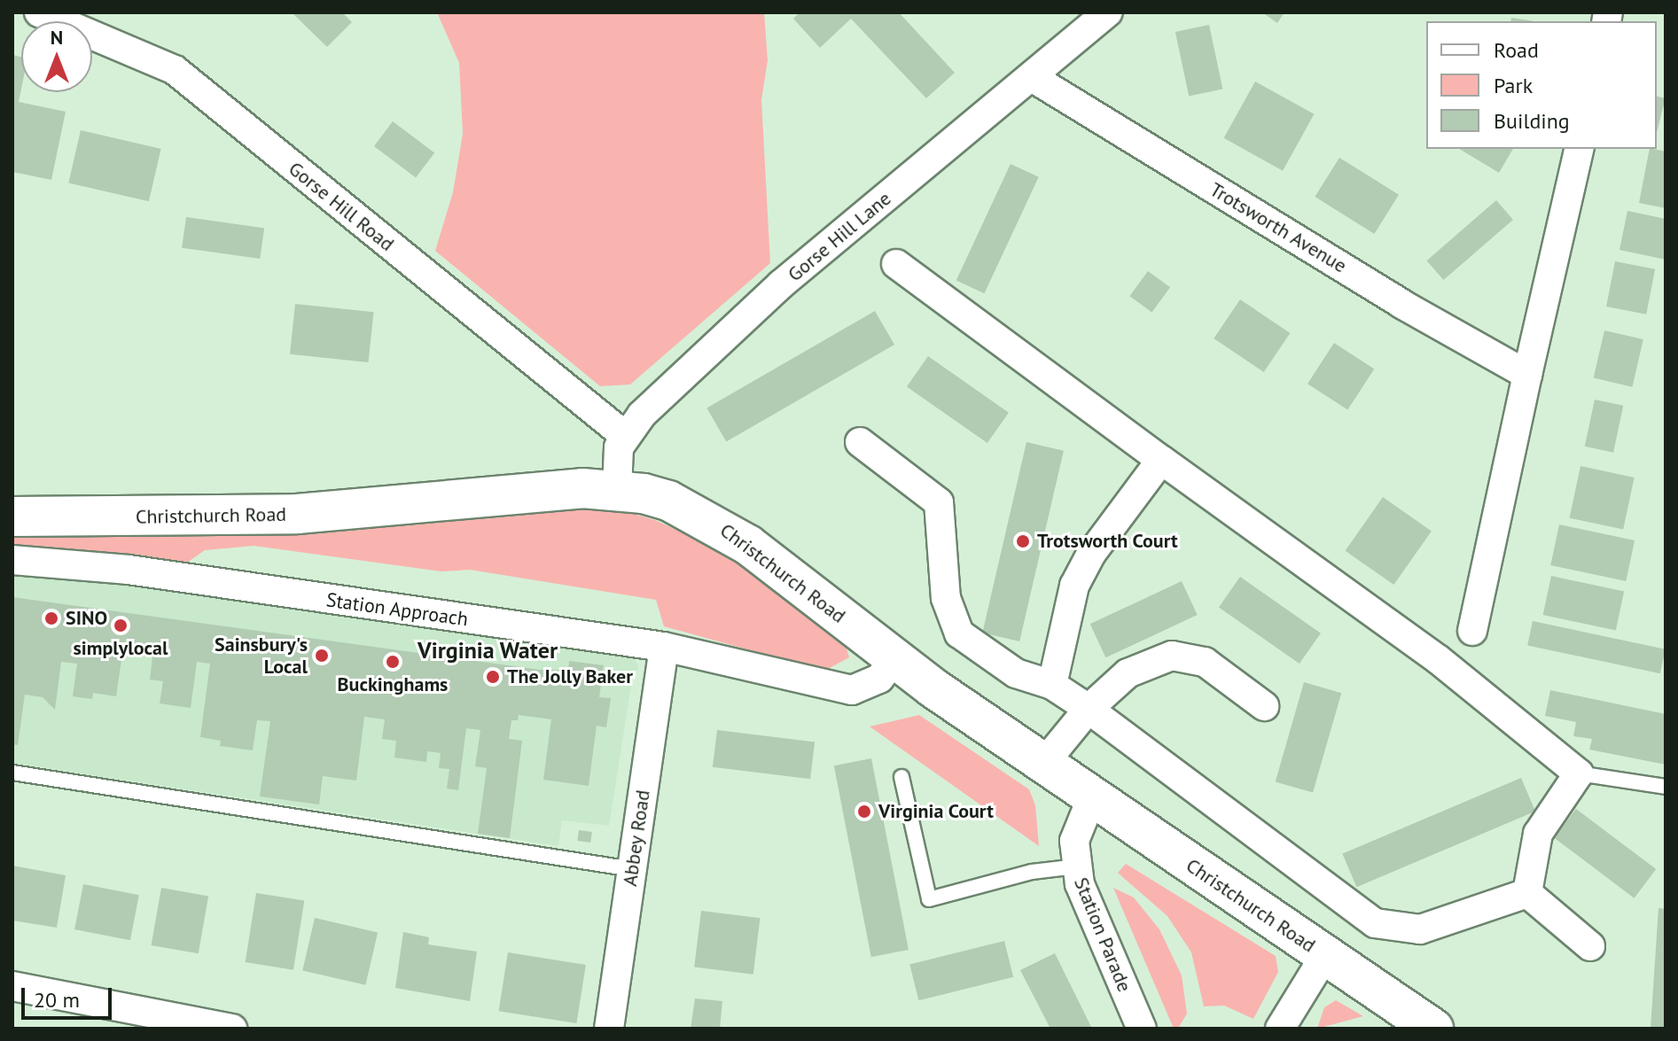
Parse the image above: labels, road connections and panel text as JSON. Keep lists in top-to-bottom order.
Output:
{
  "streets": {
    "main road": ["Christchurch Road"],
    "street": [
      "Gorse Hill Road",
      "Trotsworth Avenue",
      "Gorse Hill Lane",
      "Station Approach",
      "Abbey Road",
      "Station Parade"
    ]
  },
  "crossings": [
    ["Gorse Hill Road", "Gorse Hill Lane"],
    ["Trotsworth Avenue", "Gorse Hill Lane"],
    ["Christchurch Road", "Station Approach"],
    ["Christchurch Road", "Station Parade"],
    ["Station Approach", "Abbey Road"]
  ],
  "districts": ["Virginia Water"],
  "places": [
    "Trotsworth Court",
    "SINO",
    "simplylocal",
    "Sainsbury's Local",
    "Buckinghams",
    "The Jolly Baker",
    "Virginia Court"
  ],
  "legend": ["Road", "Park", "Building"],
  "scale_bar": "20 m",
  "north": "top"
}
